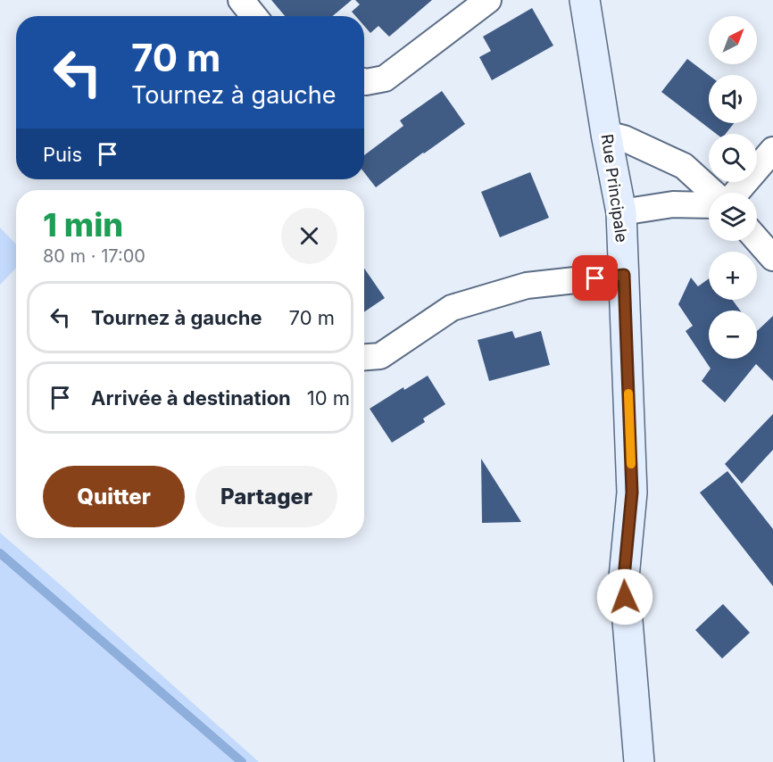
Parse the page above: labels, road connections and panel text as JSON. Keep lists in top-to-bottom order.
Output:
{
  "streets": {
    "main road": ["Rue Principale"]
  },
  "north": "top right",
  "page": {
    "map_buttons": ["+", "−"],
    "turn": ["70 m", "Tournez à gauche"],
    "then": "Puis",
    "heading": ["1 min", "80 m · 17:00"],
    "list": [
      {
        "name": "Tournez à gauche",
        "value": "70 m"
      },
      {
        "name": "Arrivée à destination",
        "value": "10 m"
      }
    ],
    "buttons": ["Quitter", "Partager"]
  }
}
